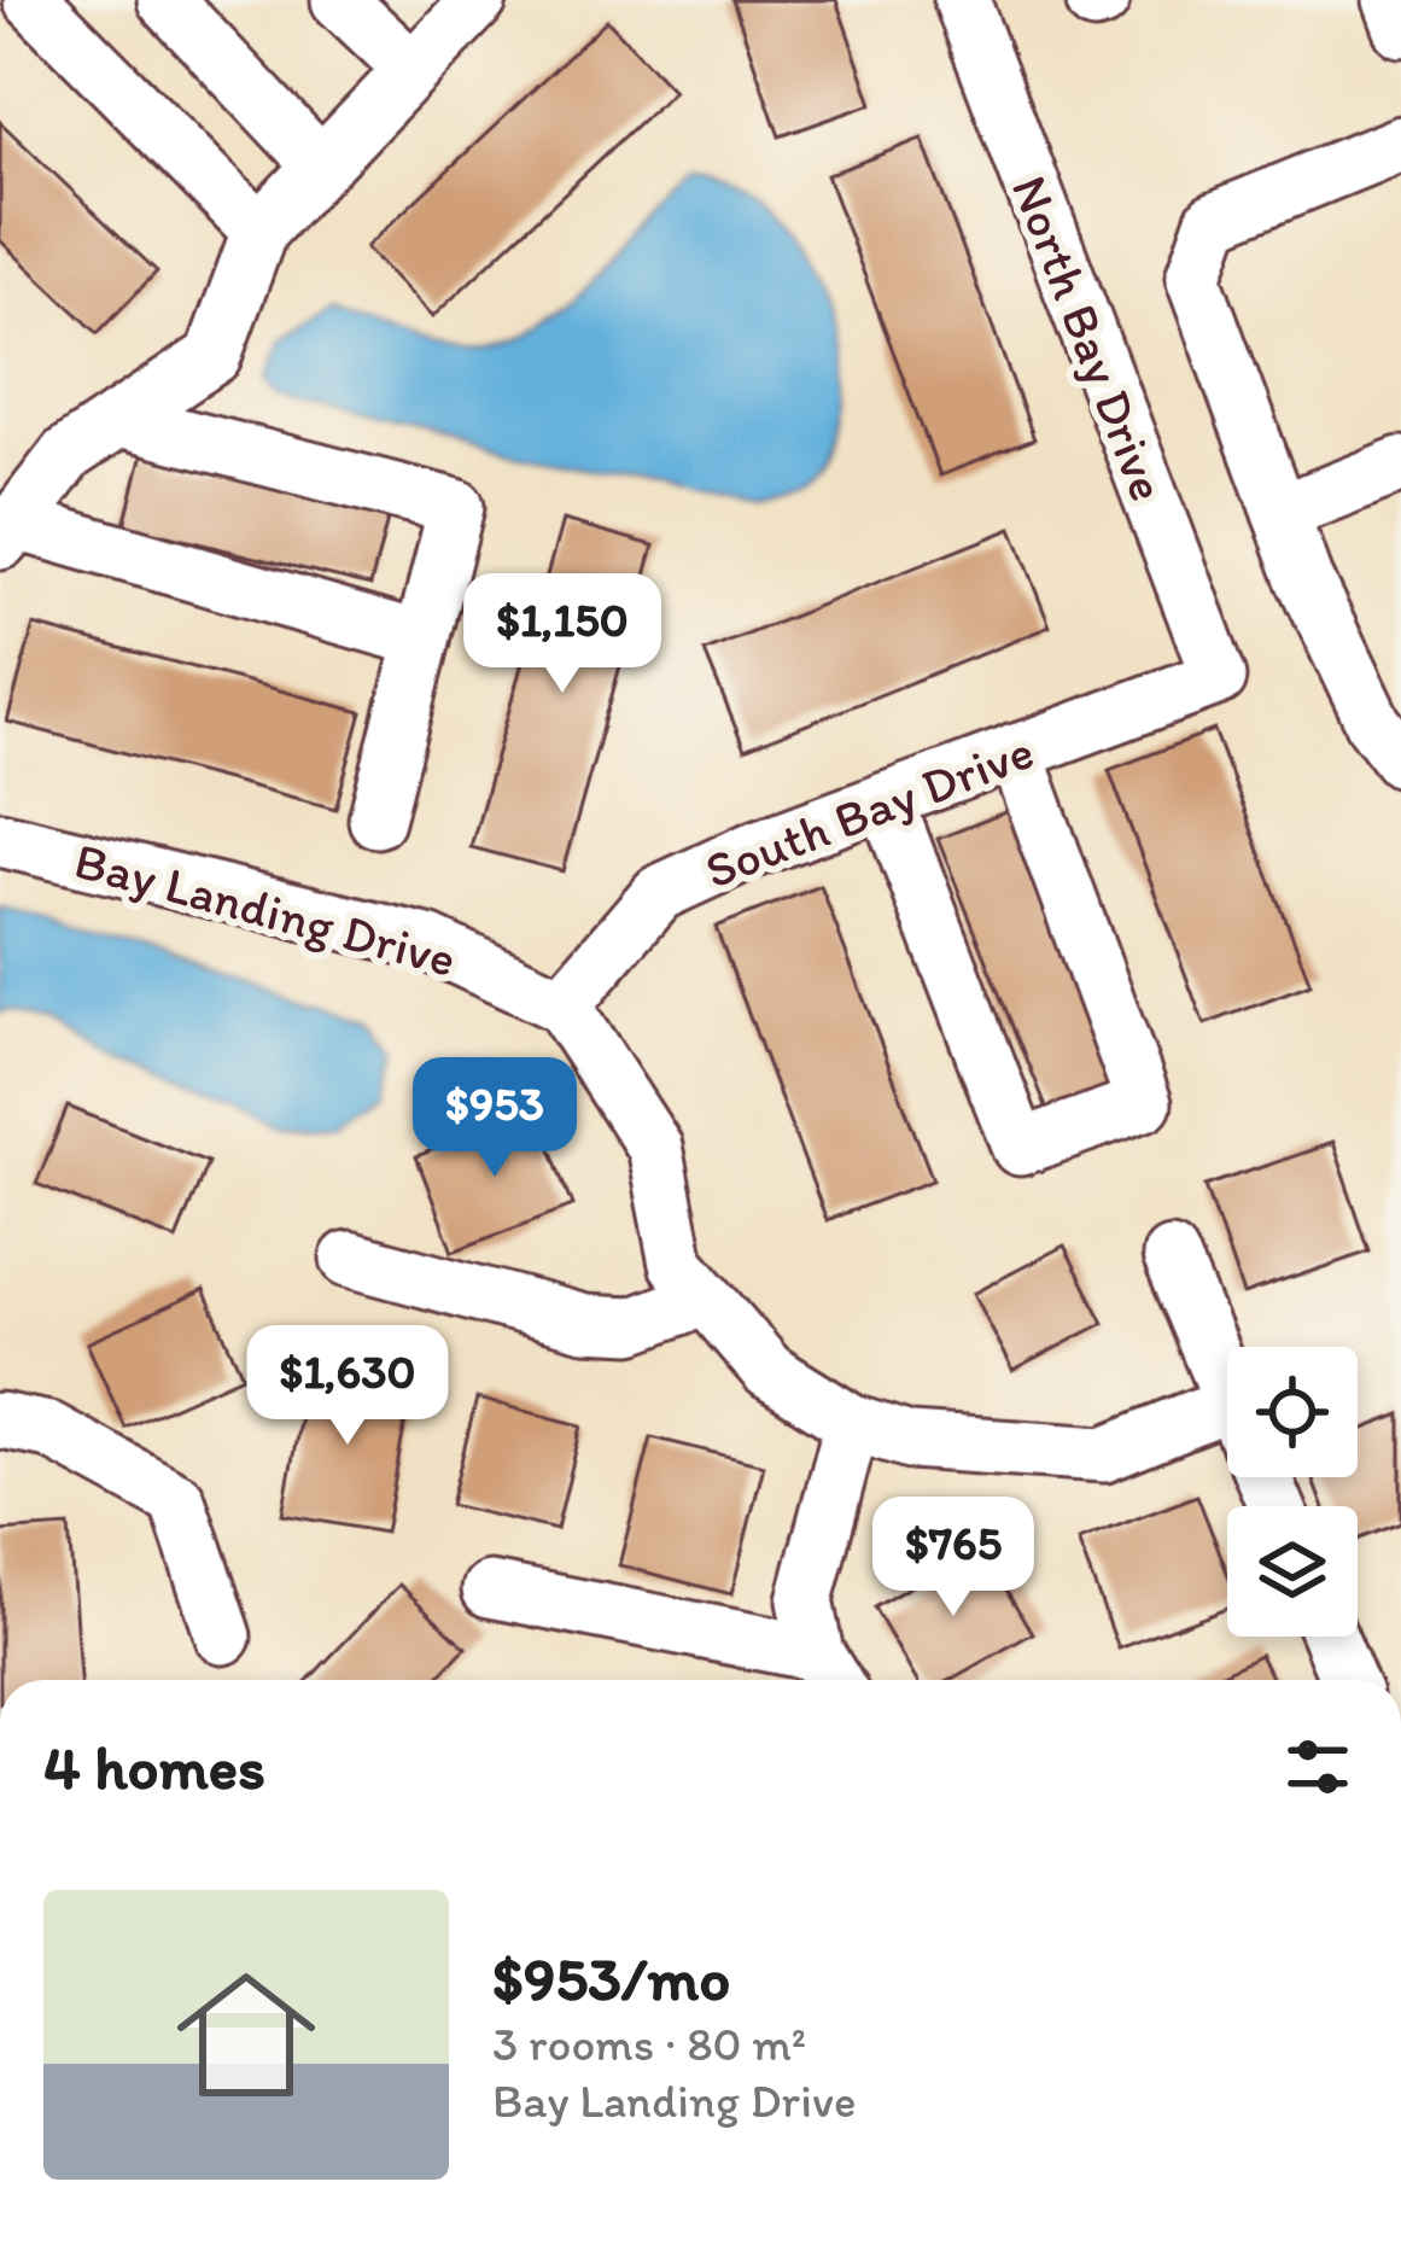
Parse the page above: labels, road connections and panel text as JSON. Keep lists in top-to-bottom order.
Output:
{
  "streets": {
    "street": ["North Bay Drive", "South Bay Drive", "Bay Landing Drive"]
  },
  "crossings": [
    ["North Bay Drive", "South Bay Drive"],
    ["South Bay Drive", "Bay Landing Drive"]
  ],
  "page": {
    "price": [
      "$1,150",
      "$953",
      "$1,630",
      "$765"
    ],
    "heading": "4 homes",
    "list": [
      {
        "name": "$953/mo",
        "note": "3 rooms · 80 m² · Bay Landing Drive"
      }
    ]
  }
}
